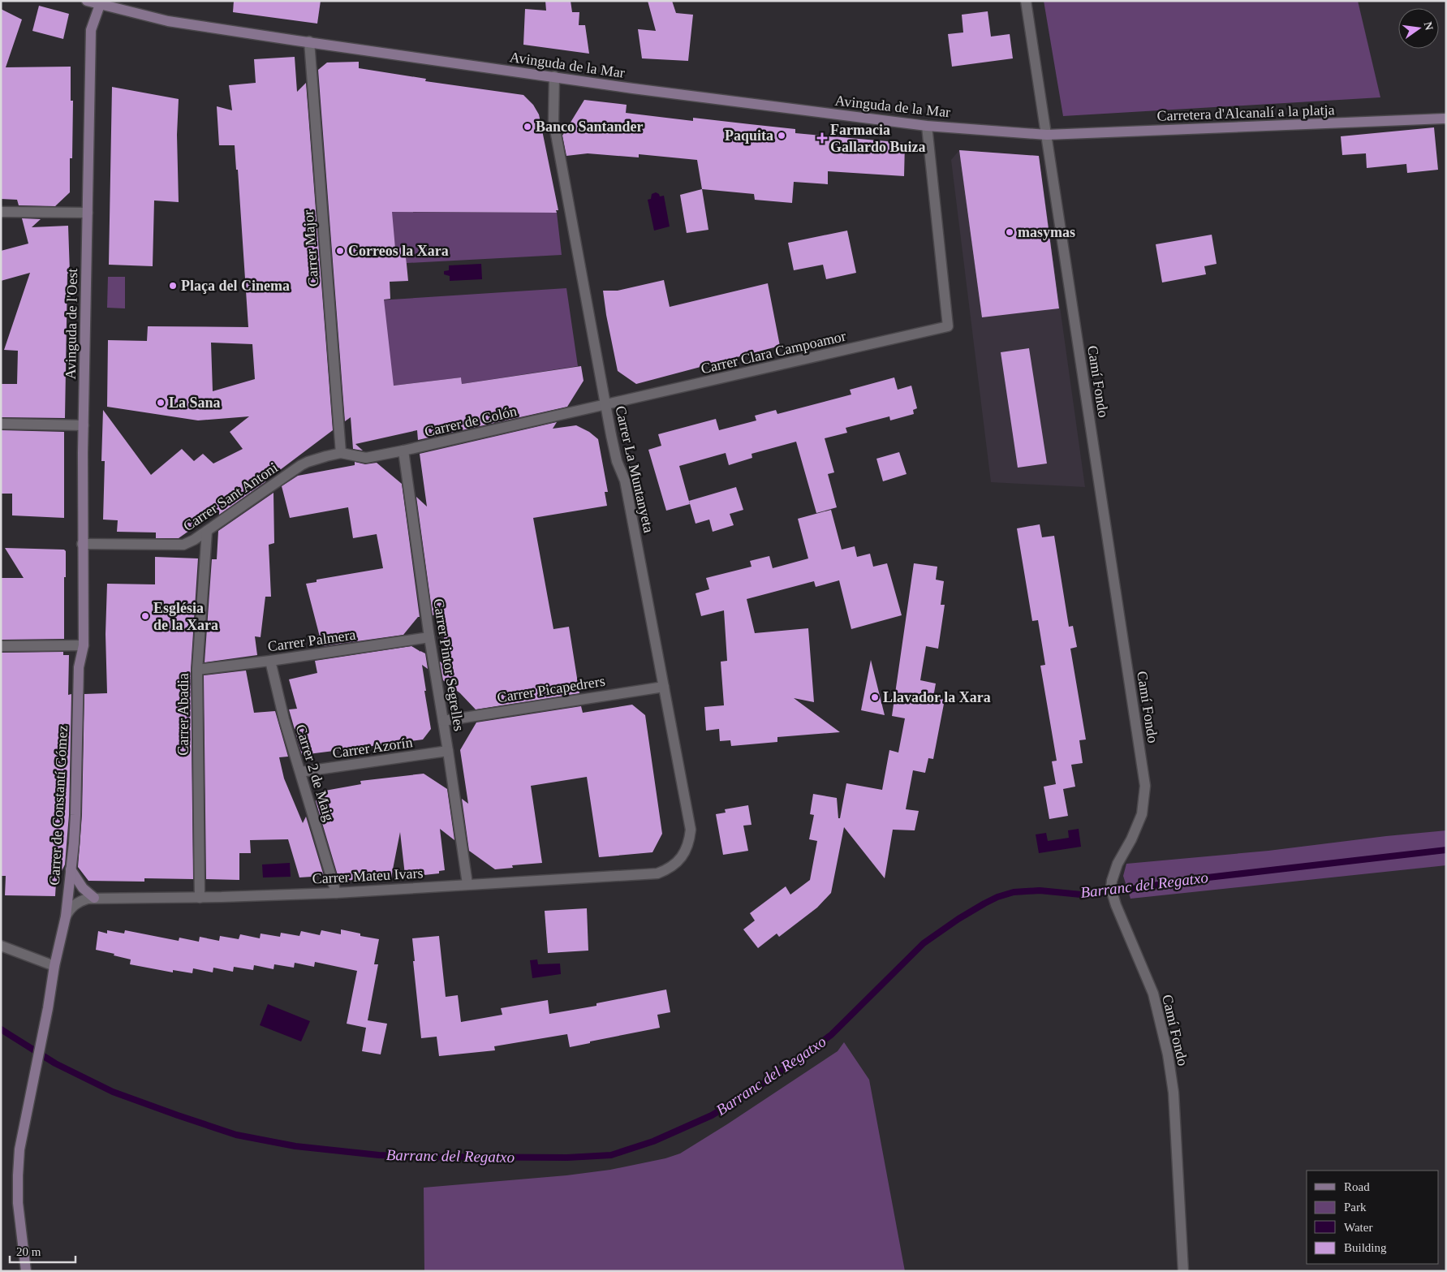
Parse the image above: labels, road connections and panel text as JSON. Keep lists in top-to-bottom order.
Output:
{
  "streets": {
    "main road": [
      "Avinguda de la Mar",
      "Carretera d'Alcanalí a la platja",
      "Avinguda de l'Oest",
      "Carrer de Constantí Gómez"
    ],
    "street": [
      "Carrer Major",
      "Carrer Clara Campoamor",
      "Camí Fondo",
      "Carrer de Colón",
      "Carrer La Muntanyeta",
      "Carrer Sant Antoni",
      "Carrer Palmera",
      "Carrer Pintor Segrelles",
      "Carrer Picapedrers",
      "Carrer Abadia",
      "Carrer Azorín",
      "Carrer 2 de Maig",
      "Carrer Mateu Ivars"
    ]
  },
  "crossings": [
    ["Avinguda de la Mar", "Carretera d'Alcanalí a la platja"],
    ["Avinguda de la Mar", "Carrer Major"],
    ["Avinguda de la Mar", "Avinguda de l'Oest"],
    ["Avinguda de la Mar", "Carrer Clara Campoamor"],
    ["Avinguda de la Mar", "Camí Fondo"],
    ["Avinguda de la Mar", "Carrer La Muntanyeta"],
    ["Carretera d'Alcanalí a la platja", "Camí Fondo"],
    ["Carrer Major", "Carrer de Colón"],
    ["Carrer Major", "Carrer Sant Antoni"],
    ["Avinguda de l'Oest", "Carrer Sant Antoni"],
    ["Avinguda de l'Oest", "Carrer de Constantí Gómez"],
    ["Carrer Clara Campoamor", "Carrer de Colón"],
    ["Carrer Clara Campoamor", "Carrer La Muntanyeta"],
    ["Carrer de Colón", "Carrer La Muntanyeta"],
    ["Carrer de Colón", "Carrer Sant Antoni"],
    ["Carrer de Colón", "Carrer Pintor Segrelles"],
    ["Carrer La Muntanyeta", "Carrer Picapedrers"],
    ["Carrer La Muntanyeta", "Carrer Mateu Ivars"],
    ["Carrer Sant Antoni", "Carrer Abadia"],
    ["Carrer Palmera", "Carrer Pintor Segrelles"],
    ["Carrer Palmera", "Carrer Abadia"],
    ["Carrer Palmera", "Carrer 2 de Maig"],
    ["Carrer Pintor Segrelles", "Carrer Picapedrers"],
    ["Carrer Pintor Segrelles", "Carrer Azorín"],
    ["Carrer Pintor Segrelles", "Carrer Mateu Ivars"],
    ["Carrer Abadia", "Carrer Mateu Ivars"],
    ["Carrer Azorín", "Carrer 2 de Maig"],
    ["Carrer 2 de Maig", "Carrer Mateu Ivars"],
    ["Carrer de Constantí Gómez", "Carrer Mateu Ivars"]
  ],
  "water": ["Barranc del Regatxo"],
  "places": {
    "other": [
      "Banco Santander",
      "Paquita",
      "masymas",
      "Correos la Xara",
      "Plaça del Cinema",
      "La Sana",
      "Església de la Xara",
      "Llavador la Xara"
    ],
    "health": ["Farmacia Gallardo Buiza"]
  },
  "legend": [
    "Road",
    "Park",
    "Water",
    "Building"
  ],
  "scale_bar": "20 m",
  "north": "right"
}
